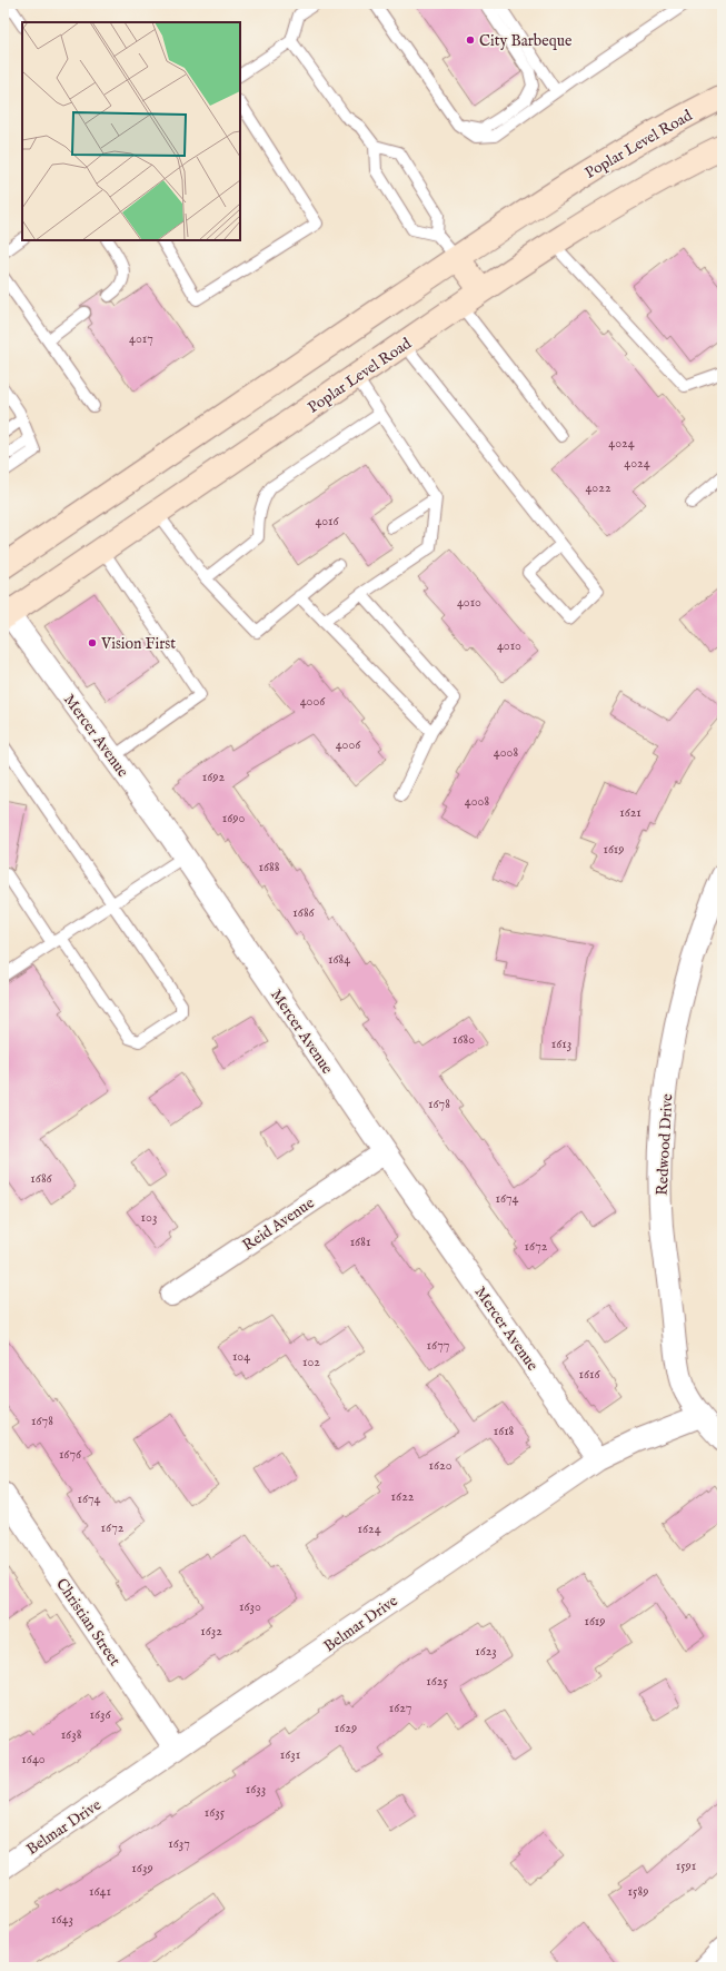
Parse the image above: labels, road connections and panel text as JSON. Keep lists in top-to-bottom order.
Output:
{
  "streets": {
    "main road": ["Poplar Level Road"],
    "street": [
      "Mercer Avenue",
      "Redwood Drive",
      "Reid Avenue",
      "Christian Street",
      "Belmar Drive"
    ]
  },
  "crossings": [
    ["Poplar Level Road", "Mercer Avenue"],
    ["Mercer Avenue", "Reid Avenue"],
    ["Mercer Avenue", "Belmar Drive"],
    ["Redwood Drive", "Belmar Drive"],
    ["Christian Street", "Belmar Drive"]
  ],
  "places": ["City Barbeque", "Vision First"],
  "house_numbers": [
    "4017",
    "4024",
    "4024",
    "4022",
    "4016",
    "4010",
    "4010",
    "4006",
    "4006",
    "4008",
    "1692",
    "4008",
    "1621",
    "1690",
    "1619",
    "1688",
    "1686",
    "1684",
    "1680",
    "1613",
    "1678",
    "1686",
    "1674",
    "103",
    "1681",
    "1672",
    "1677",
    "104",
    "102",
    "1616",
    "1678",
    "1618",
    "1676",
    "1620",
    "1622",
    "1674",
    "1672",
    "1624",
    "1630",
    "1619",
    "1632",
    "1623",
    "1625",
    "1627",
    "1636",
    "1629",
    "1638",
    "1631",
    "1640",
    "1633",
    "1635",
    "1637",
    "1591",
    "1639",
    "1641",
    "1589",
    "1643"
  ]
}
